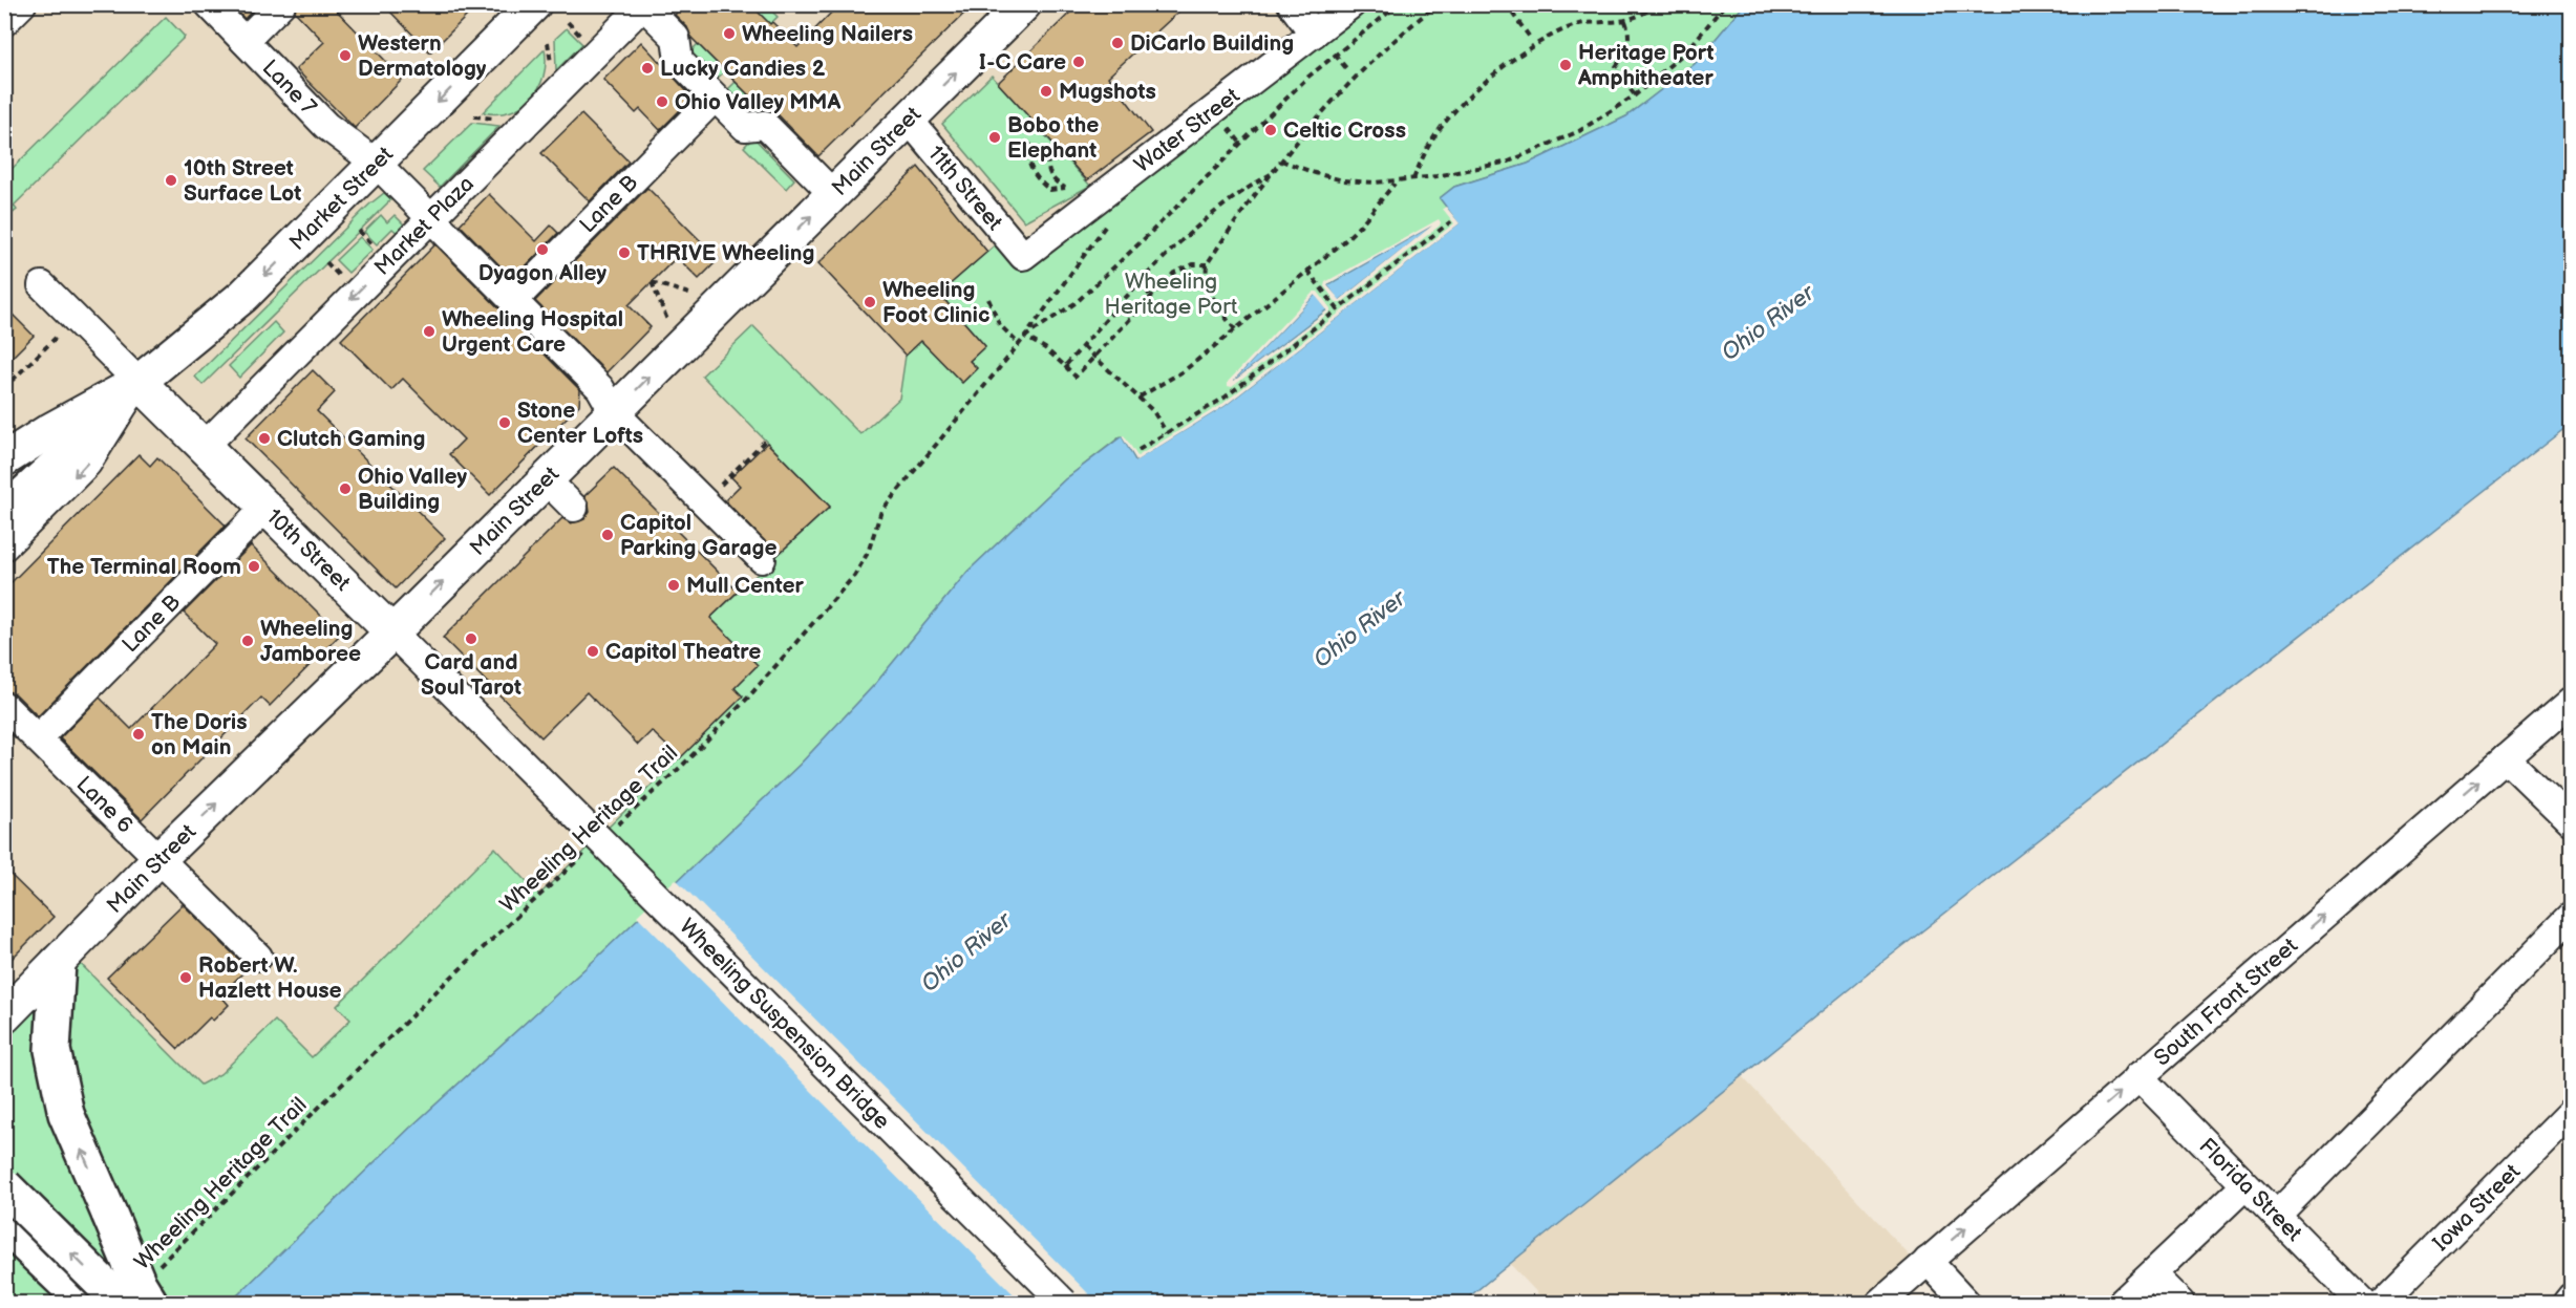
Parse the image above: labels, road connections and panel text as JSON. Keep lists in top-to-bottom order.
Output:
{
  "streets": {
    "main road": ["Main Street", "Market Street", "10th Street"],
    "street": [
      "Lane 7",
      "Water Street",
      "11th Street",
      "Lane B",
      "Market Plaza",
      "Lane 6",
      "South Front Street",
      "Wheeling Suspension Bridge",
      "Florida Street",
      "Iowa Street"
    ],
    "path": ["Wheeling Heritage Trail"]
  },
  "crossings": [
    ["Lane 7", "Main Street"],
    ["Lane 7", "Market Street"],
    ["Lane 7", "Lane B"],
    ["Lane 7", "Market Plaza"],
    ["Water Street", "11th Street"],
    ["Main Street", "11th Street"],
    ["Main Street", "10th Street"],
    ["Main Street", "Lane 6"],
    ["Market Street", "10th Street"],
    ["Lane B", "10th Street"],
    ["Lane B", "Lane 6"],
    ["Market Plaza", "10th Street"],
    ["10th Street", "Wheeling Suspension Bridge"],
    ["South Front Street", "Florida Street"]
  ],
  "one_way": ["Main Street", "Market Street", "Market Plaza"],
  "water": ["Ohio River"],
  "parks": ["Wheeling Heritage Port"],
  "places": [
    "Wheeling Nailers",
    "DiCarlo Building",
    "Western Dermatology",
    "I-C Care",
    "Heritage Port Amphitheater",
    "Lucky Candies 2",
    "Mugshots",
    "Ohio Valley MMA",
    "Celtic Cross",
    "Bobo the Elephant",
    "10th Street Surface Lot",
    "Dyagon Alley",
    "THRIVE Wheeling",
    "Wheeling Foot Clinic",
    "Wheeling Hospital Urgent Care",
    "Stone Center Lofts",
    "Clutch Gaming",
    "Ohio Valley Building",
    "Capitol Parking Garage",
    "The Terminal Room",
    "Mull Center",
    "Card and Soul Tarot",
    "Wheeling Jamboree",
    "Capitol Theatre",
    "The Doris on Main",
    "Robert W. Hazlett House"
  ]
}
